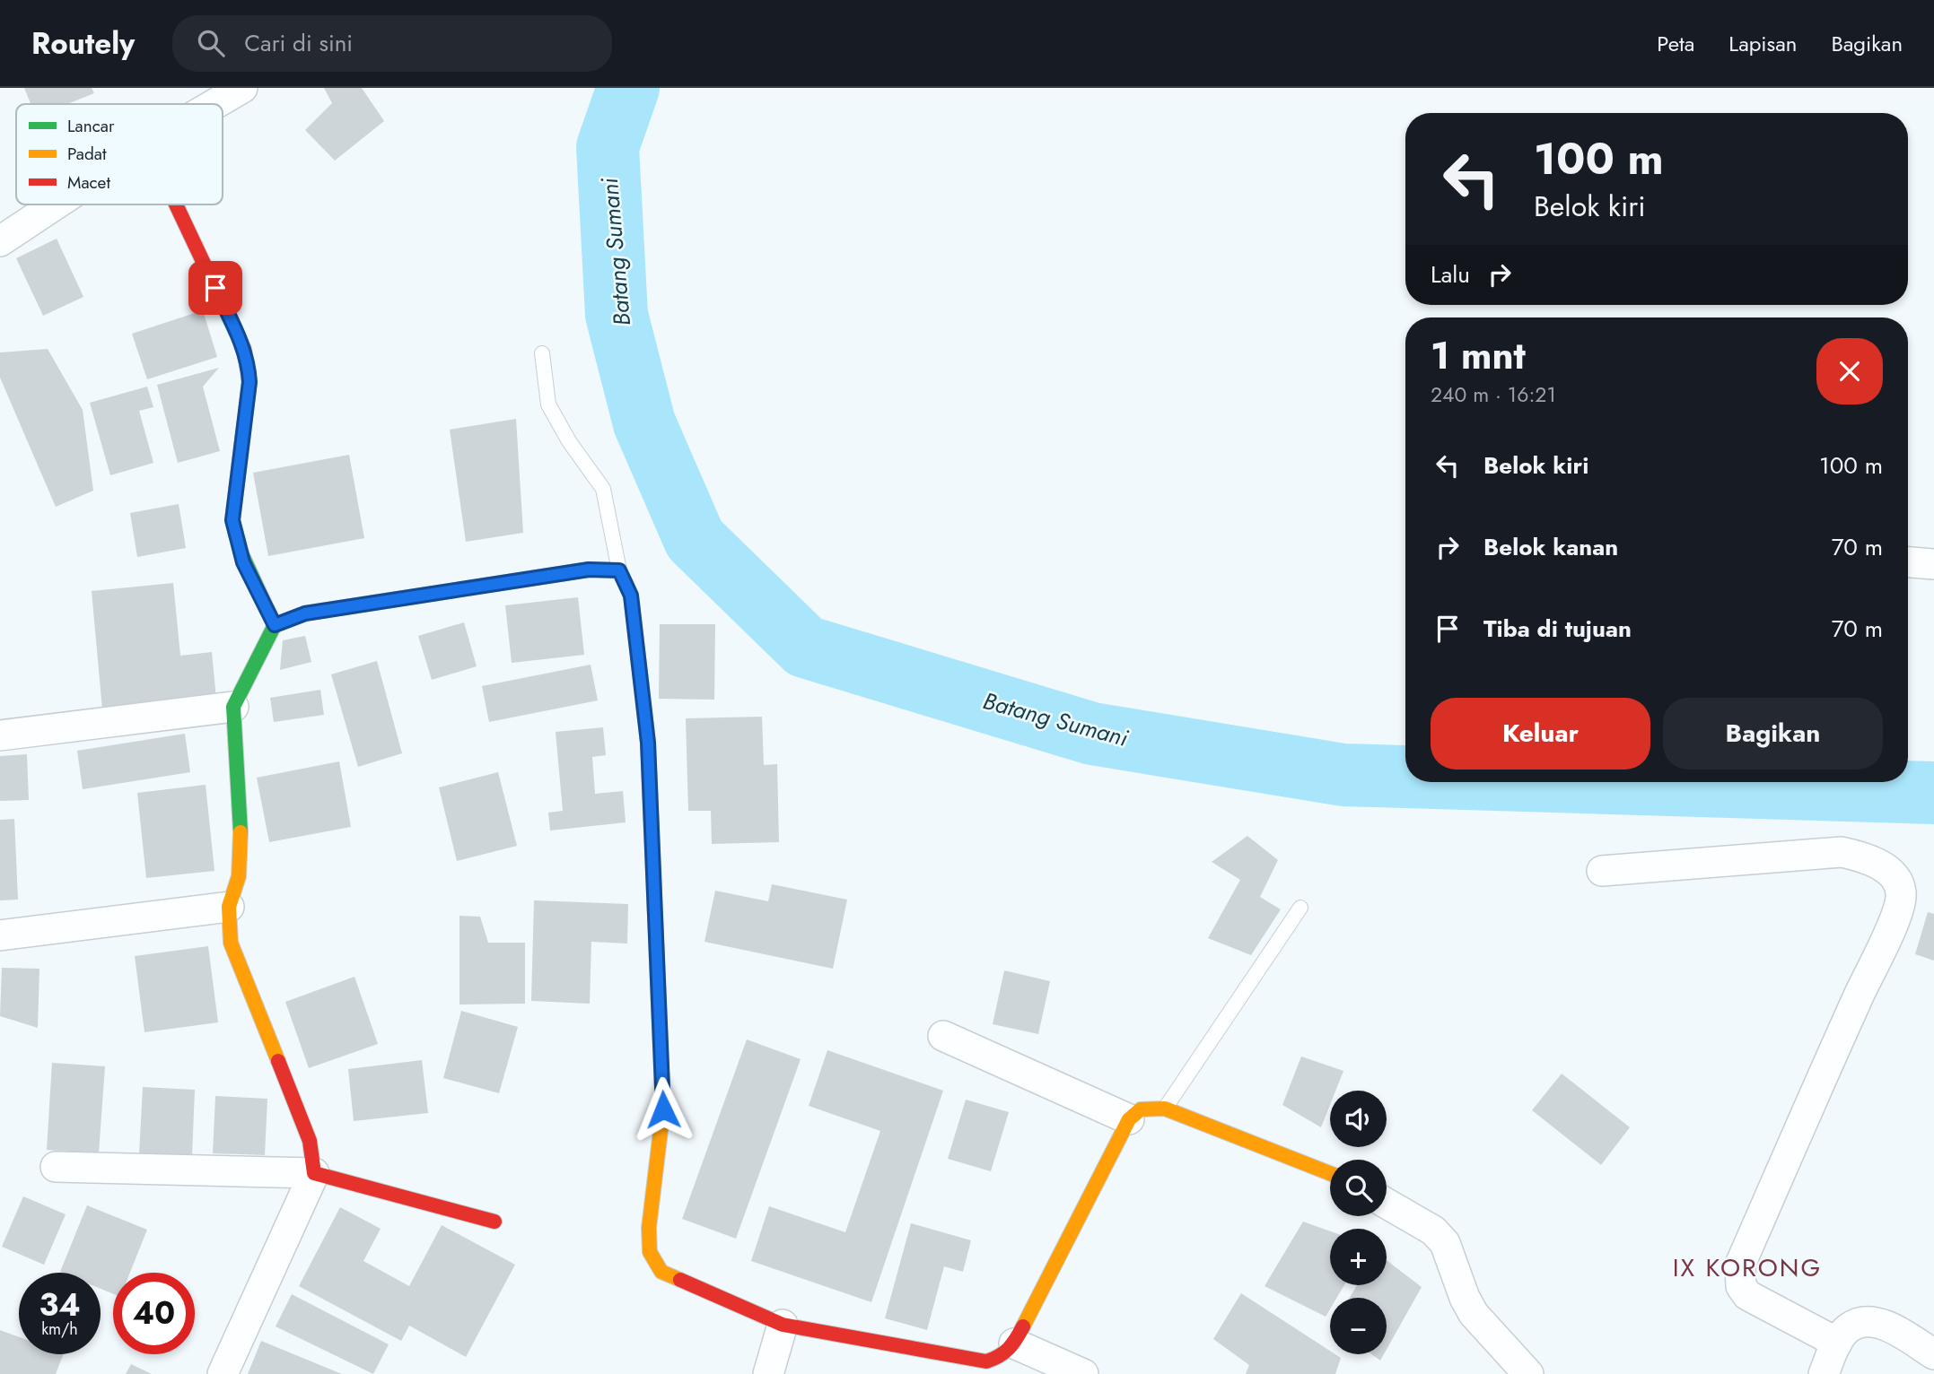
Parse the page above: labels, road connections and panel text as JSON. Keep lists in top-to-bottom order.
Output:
{
  "districts": ["IX KORONG"],
  "water": ["Batang Sumani"],
  "legend": ["Lancar", "Padat", "Macet"],
  "page": {
    "header": "Routely",
    "search": "Cari di sini",
    "nav": ["Peta", "Lapisan", "Bagikan"],
    "turn": ["100 m", "Belok kiri"],
    "then": "Lalu",
    "heading": ["1 mnt", "240 m · 16:21"],
    "list": [
      {
        "name": "Belok kiri",
        "value": "100 m"
      },
      {
        "name": "Belok kanan",
        "value": "70 m"
      },
      {
        "name": "Tiba di tujuan",
        "value": "70 m"
      }
    ],
    "buttons": ["Keluar", "Bagikan"],
    "map_buttons": ["+", "−"],
    "speed": "34 km/h",
    "limit": "40"
  }
}
